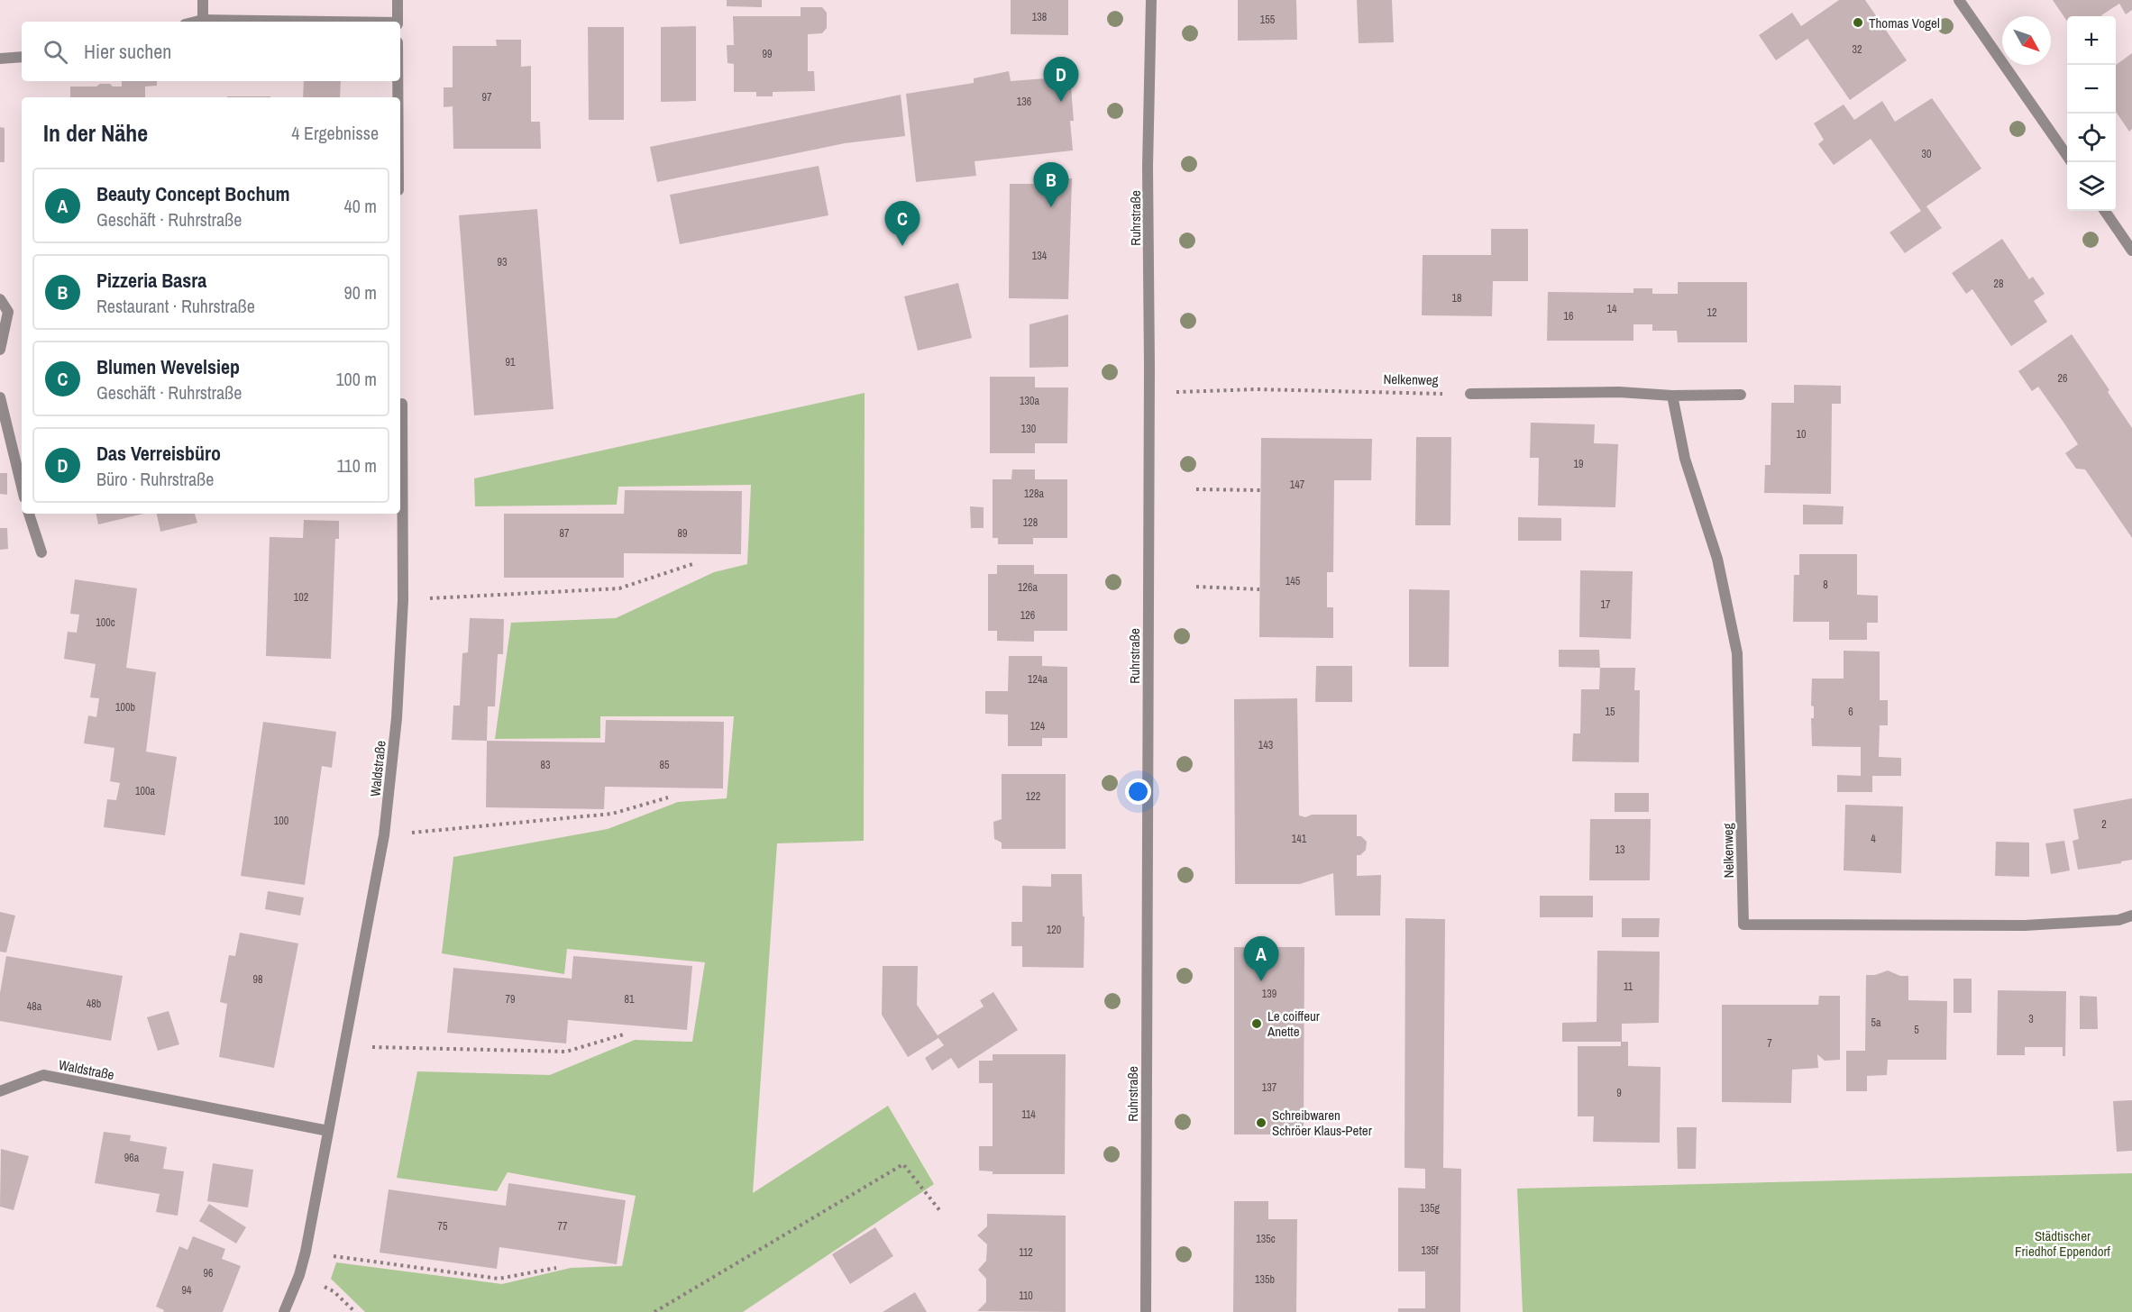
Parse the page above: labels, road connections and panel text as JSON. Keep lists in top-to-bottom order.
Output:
{
  "streets": {
    "street": ["Ruhrstraße", "Nelkenweg", "Waldstraße"]
  },
  "crossings": [
    ["Ruhrstraße", "Nelkenweg"]
  ],
  "parks": ["Städtischer Friedhof Eppendorf"],
  "places": ["Thomas Vogel", "Le coiffeur Anette", "Schreibwaren Schröer Klaus-Peter"],
  "house_numbers": [
    "138",
    "155",
    "32",
    "99",
    "97",
    "136",
    "30",
    "134",
    "93",
    "28",
    "18",
    "14",
    "12",
    "16",
    "91",
    "26",
    "130a",
    "130",
    "10",
    "19",
    "147",
    "128a",
    "128",
    "87",
    "89",
    "145",
    "8",
    "126a",
    "102",
    "17",
    "126",
    "100c",
    "124a",
    "100b",
    "15",
    "6",
    "124",
    "143",
    "83",
    "85",
    "100a",
    "122",
    "100",
    "2",
    "141",
    "4",
    "13",
    "120",
    "98",
    "11",
    "139",
    "79",
    "81",
    "48b",
    "48a",
    "3",
    "5a",
    "5",
    "7",
    "137",
    "9",
    "114",
    "96a",
    "135g",
    "75",
    "77",
    "135c",
    "135f",
    "112",
    "96",
    "135b",
    "94",
    "110"
  ],
  "north": "bottom right",
  "page": {
    "map_buttons": ["+", "−"],
    "search": "Hier suchen",
    "pins": [
      "D",
      "B",
      "C",
      "A"
    ],
    "heading": ["In der Nähe", "4 Ergebnisse"],
    "list": [
      {
        "mark": "A",
        "name": "Beauty Concept Bochum",
        "note": "Geschäft · Ruhrstraße",
        "value": "40 m"
      },
      {
        "mark": "B",
        "name": "Pizzeria Basra",
        "note": "Restaurant · Ruhrstraße",
        "value": "90 m"
      },
      {
        "mark": "C",
        "name": "Blumen Wevelsiep",
        "note": "Geschäft · Ruhrstraße",
        "value": "100 m"
      },
      {
        "mark": "D",
        "name": "Das Verreisbüro",
        "note": "Büro · Ruhrstraße",
        "value": "110 m"
      }
    ]
  }
}
